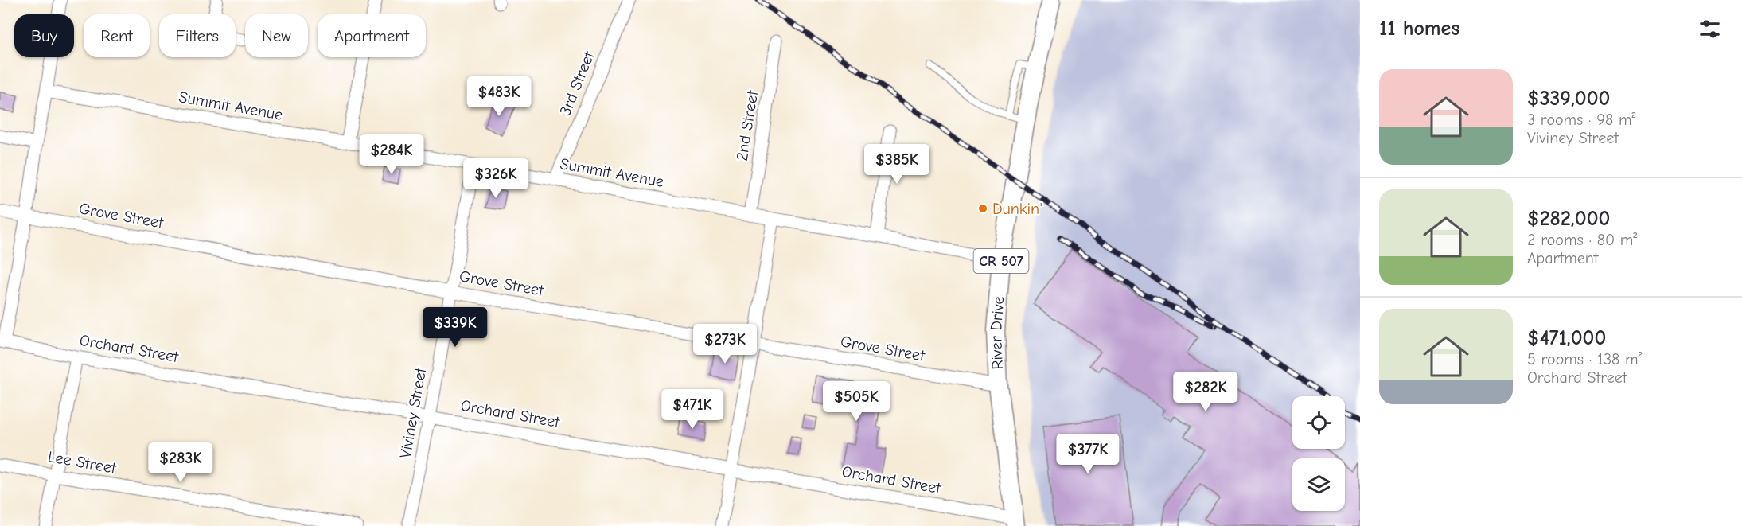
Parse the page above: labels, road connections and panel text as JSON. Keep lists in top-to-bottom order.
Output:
{
  "streets": {
    "main road": ["CR 507", "River Drive"],
    "street": [
      "3rd Street",
      "Summit Avenue",
      "2nd Street",
      "Grove Street",
      "Orchard Street",
      "Viviney Street",
      "Lee Street"
    ]
  },
  "crossings": [
    ["3rd Street", "Summit Avenue"],
    ["Summit Avenue", "2nd Street"],
    ["Summit Avenue", "River Drive"],
    ["Summit Avenue", "Viviney Street"],
    ["Grove Street", "River Drive"],
    ["Grove Street", "Viviney Street"],
    ["River Drive", "Orchard Street"],
    ["Orchard Street", "Viviney Street"]
  ],
  "places": ["Dunkin'"],
  "page": {
    "heading": "11 homes",
    "chip": [
      "Buy",
      "Rent",
      "Filters",
      "New",
      "Apartment"
    ],
    "list": [
      {
        "name": "$339,000",
        "note": "3 rooms · 98 m² · Viviney Street"
      },
      {
        "name": "$282,000",
        "note": "2 rooms · 80 m² · Apartment"
      },
      {
        "name": "$471,000",
        "note": "5 rooms · 138 m² · Orchard Street"
      }
    ],
    "price": [
      "$483K",
      "$284K",
      "$385K",
      "$326K",
      "$339K",
      "$273K",
      "$282K",
      "$505K",
      "$471K",
      "$377K",
      "$283K"
    ]
  }
}
